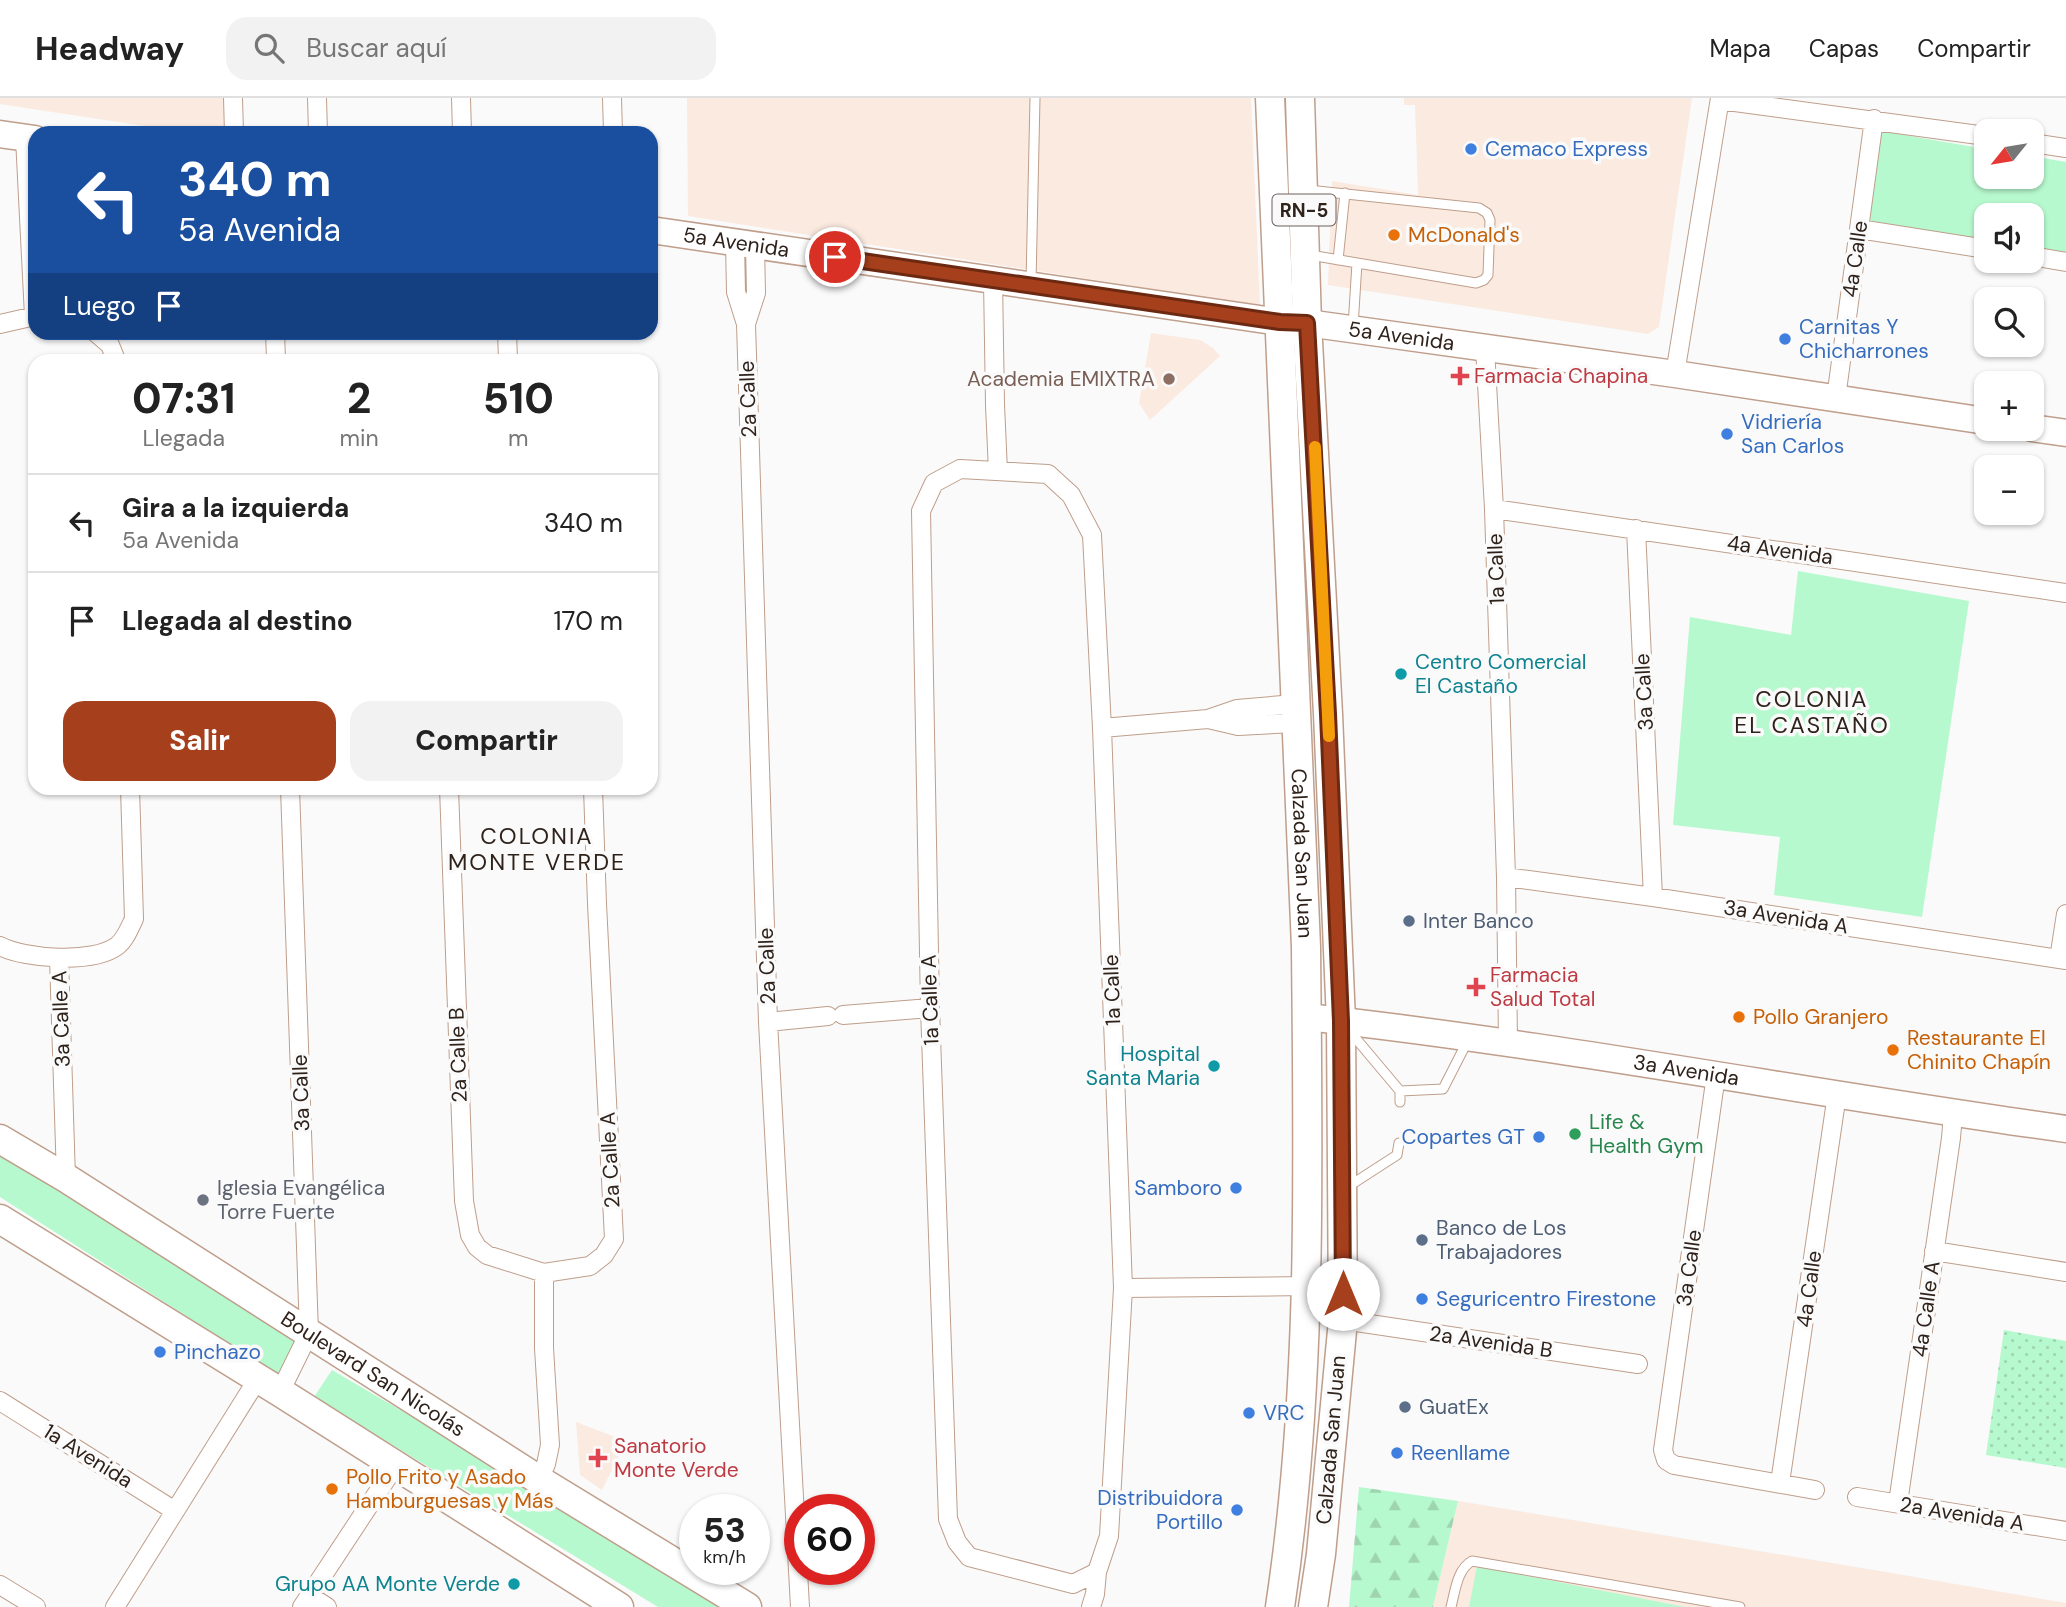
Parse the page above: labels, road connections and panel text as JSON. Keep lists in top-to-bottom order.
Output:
{
  "streets": {
    "main road": [
      "RN-5",
      "5a Avenida",
      "Calzada San Juan",
      "3a Avenida",
      "Boulevard San Nicolás"
    ],
    "street": [
      "4a Calle",
      "2a Calle",
      "4a Avenida",
      "1a Calle",
      "3a Calle",
      "3a Avenida A",
      "1a Calle A",
      "3a Calle A",
      "2a Calle B",
      "2a Calle A",
      "4a Calle A",
      "2a Avenida B",
      "1a Avenida",
      "2a Avenida A"
    ]
  },
  "crossings": [
    ["5a Avenida", "4a Calle"],
    ["5a Avenida", "2a Calle"],
    ["5a Avenida", "1a Calle"],
    ["5a Avenida", "Calzada San Juan"],
    ["4a Calle", "3a Calle"],
    ["4a Calle", "3a Avenida"],
    ["4a Avenida", "1a Calle"],
    ["4a Avenida", "3a Calle"],
    ["1a Calle", "3a Avenida A"],
    ["1a Calle", "1a Calle A"],
    ["1a Calle", "3a Avenida"],
    ["3a Calle", "3a Avenida A"],
    ["3a Calle", "3a Avenida"],
    ["3a Calle", "Boulevard San Nicolás"],
    ["3a Calle", "1a Avenida"],
    ["Calzada San Juan", "3a Avenida"],
    ["Calzada San Juan", "2a Avenida B"],
    ["3a Calle A", "Boulevard San Nicolás"],
    ["2a Calle B", "2a Calle A"],
    ["3a Avenida", "4a Calle A"],
    ["4a Calle A", "2a Avenida A"]
  ],
  "districts": ["COLONIA EL CASTAÑO", "COLONIA MONTE VERDE"],
  "places": {
    "other": [
      "Cemaco Express",
      "McDonald's",
      "Carnitas Y Chicharrones",
      "Academia EMIXTRA",
      "Vidriería San Carlos",
      "Centro Comercial El Castaño",
      "Inter Banco",
      "Pollo Granjero",
      "Restaurante El Chinito Chapín",
      "Hospital Santa Maria",
      "Life & Health Gym",
      "Copartes GT",
      "Samboro",
      "Iglesia Evangélica Torre Fuerte",
      "Banco de Los Trabajadores",
      "Seguricentro Firestone",
      "Pinchazo",
      "GuatEx",
      "VRC",
      "Reenllame",
      "Pollo Frito y Asado Hamburguesas y Más",
      "Distribuidora Portillo",
      "Grupo AA Monte Verde"
    ],
    "health": ["Farmacia Chapina", "Farmacia Salud Total", "Sanatorio Monte Verde"]
  },
  "north": "bottom left",
  "page": {
    "header": "Headway",
    "search": "Buscar aquí",
    "nav": ["Mapa", "Capas", "Compartir"],
    "map_buttons": ["+", "−"],
    "turn": ["340 m", "5a Avenida"],
    "then": "Luego",
    "eta": [
      "07:31",
      "Llegada",
      "2",
      "min",
      "510",
      "m"
    ],
    "list": [
      {
        "name": "Gira a la izquierda",
        "note": "5a Avenida",
        "value": "340 m"
      },
      {
        "name": "Llegada al destino",
        "value": "170 m"
      }
    ],
    "buttons": ["Salir", "Compartir"],
    "speed": "53 km/h",
    "limit": "60"
  }
}
